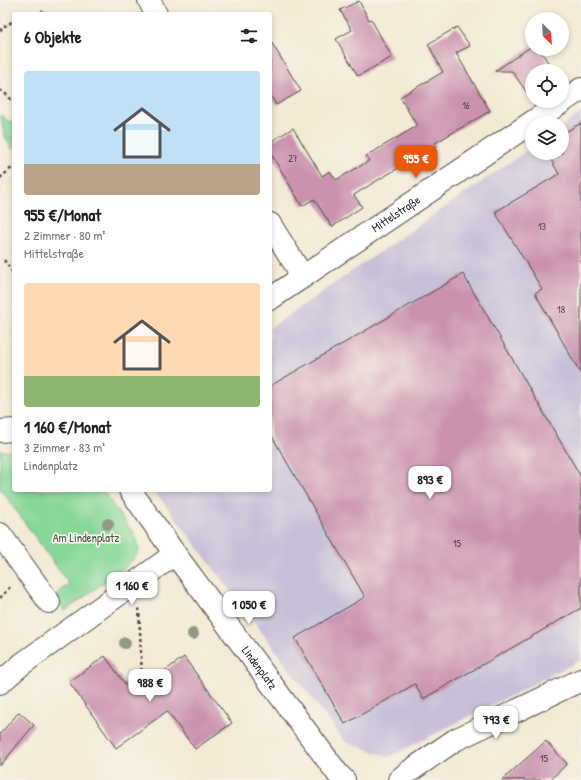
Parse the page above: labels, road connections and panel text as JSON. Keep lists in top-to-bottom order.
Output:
{
  "streets": {
    "street": ["Mittelstraße", "Lindenplatz"]
  },
  "parks": ["Am Lindenplatz"],
  "house_numbers": [
    "16",
    "27",
    "13",
    "18",
    "15",
    "15"
  ],
  "north": "bottom right",
  "page": {
    "heading": "6 Objekte",
    "list": [
      {
        "name": "955 €/Monat",
        "note": "2 Zimmer · 80 m² · Mittelstraße"
      },
      {
        "name": "1 160 €/Monat",
        "note": "3 Zimmer · 83 m² · Lindenplatz"
      }
    ],
    "price": [
      "955 €",
      "893 €",
      "1 160 €",
      "1 050 €",
      "988 €",
      "793 €"
    ]
  }
}
